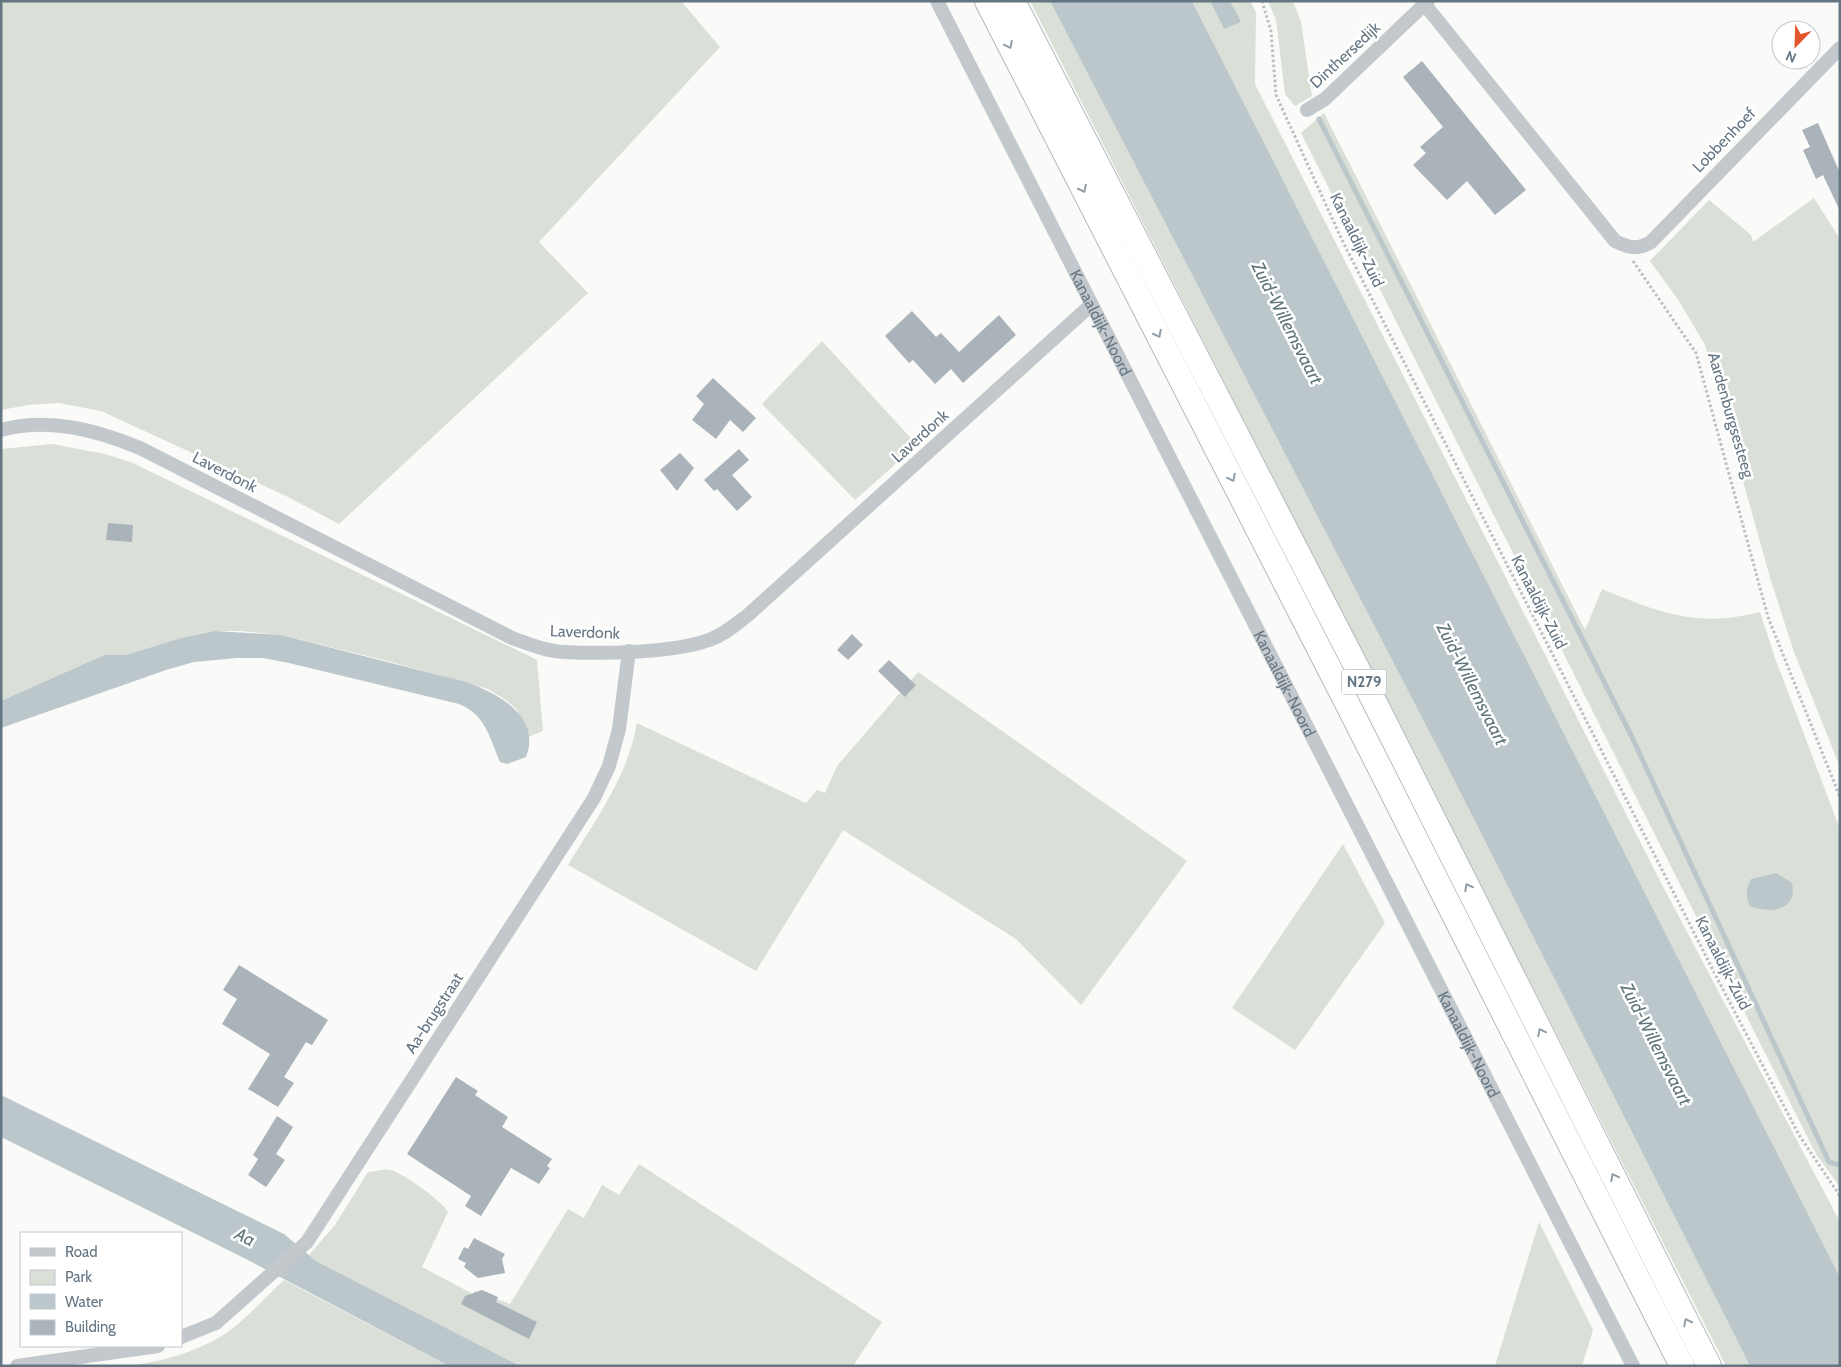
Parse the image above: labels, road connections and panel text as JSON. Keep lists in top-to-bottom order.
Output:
{
  "streets": {
    "highway": ["N279"],
    "street": [
      "Dinthersedijk",
      "Lobbenhoef",
      "Kanaaldijk-Noord",
      "Laverdonk",
      "Aa-brugstraat"
    ],
    "path": ["Kanaaldijk-Zuid", "Aardenburgsesteeg"]
  },
  "crossings": [
    ["Lobbenhoef", "Aardenburgsesteeg"],
    ["Kanaaldijk-Noord", "Laverdonk"],
    ["Laverdonk", "Aa-brugstraat"]
  ],
  "water": ["Zuid-Willemsvaart", "Aa"],
  "legend": [
    "Road",
    "Park",
    "Water",
    "Building"
  ],
  "north": "bottom left"
}
